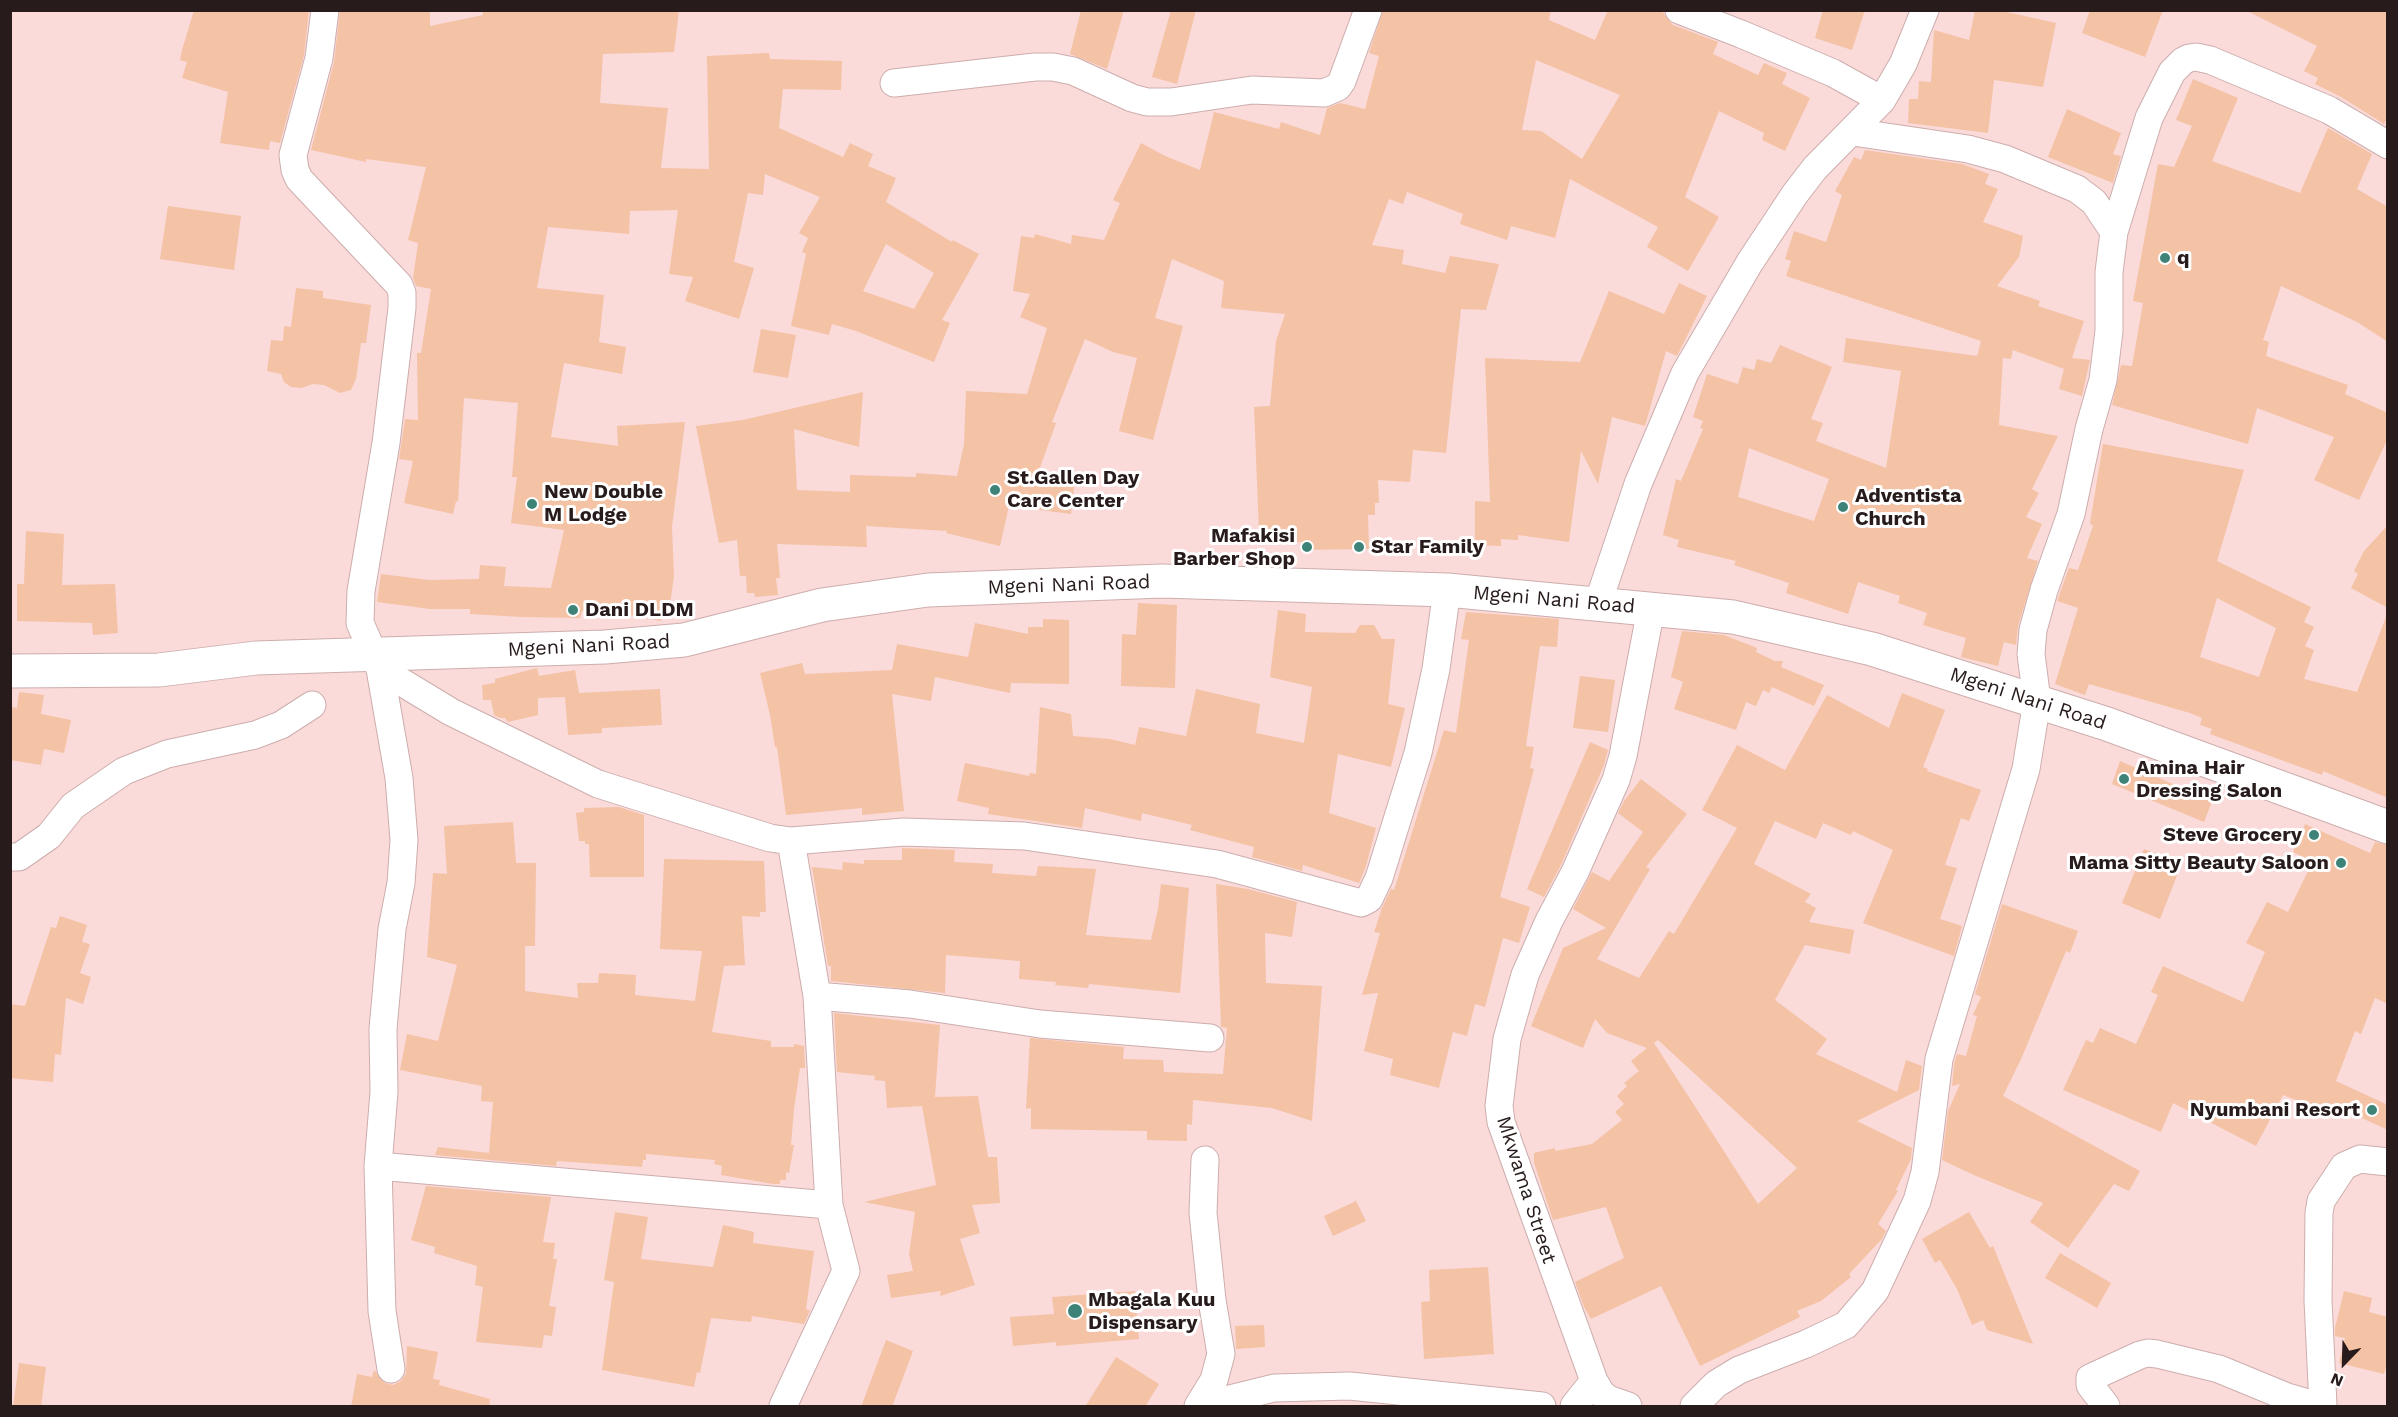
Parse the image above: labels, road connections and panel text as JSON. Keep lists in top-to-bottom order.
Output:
{
  "streets": {
    "street": ["Mgeni Nani Road", "Mkwama Street"]
  },
  "crossings": [
    ["Mgeni Nani Road", "Mkwama Street"]
  ],
  "places": [
    "q",
    "St.Gallen Day Care Center",
    "New Double M Lodge",
    "Adventista Church",
    "Mafakisi Barber Shop",
    "Star Family",
    "Dani DLDM",
    "Amina Hair Dressing Salon",
    "Steve Grocery",
    "Mama Sitty Beauty Saloon",
    "Nyumbani Resort",
    "Mbagala Kuu Dispensary"
  ],
  "north": "bottom left"
}
